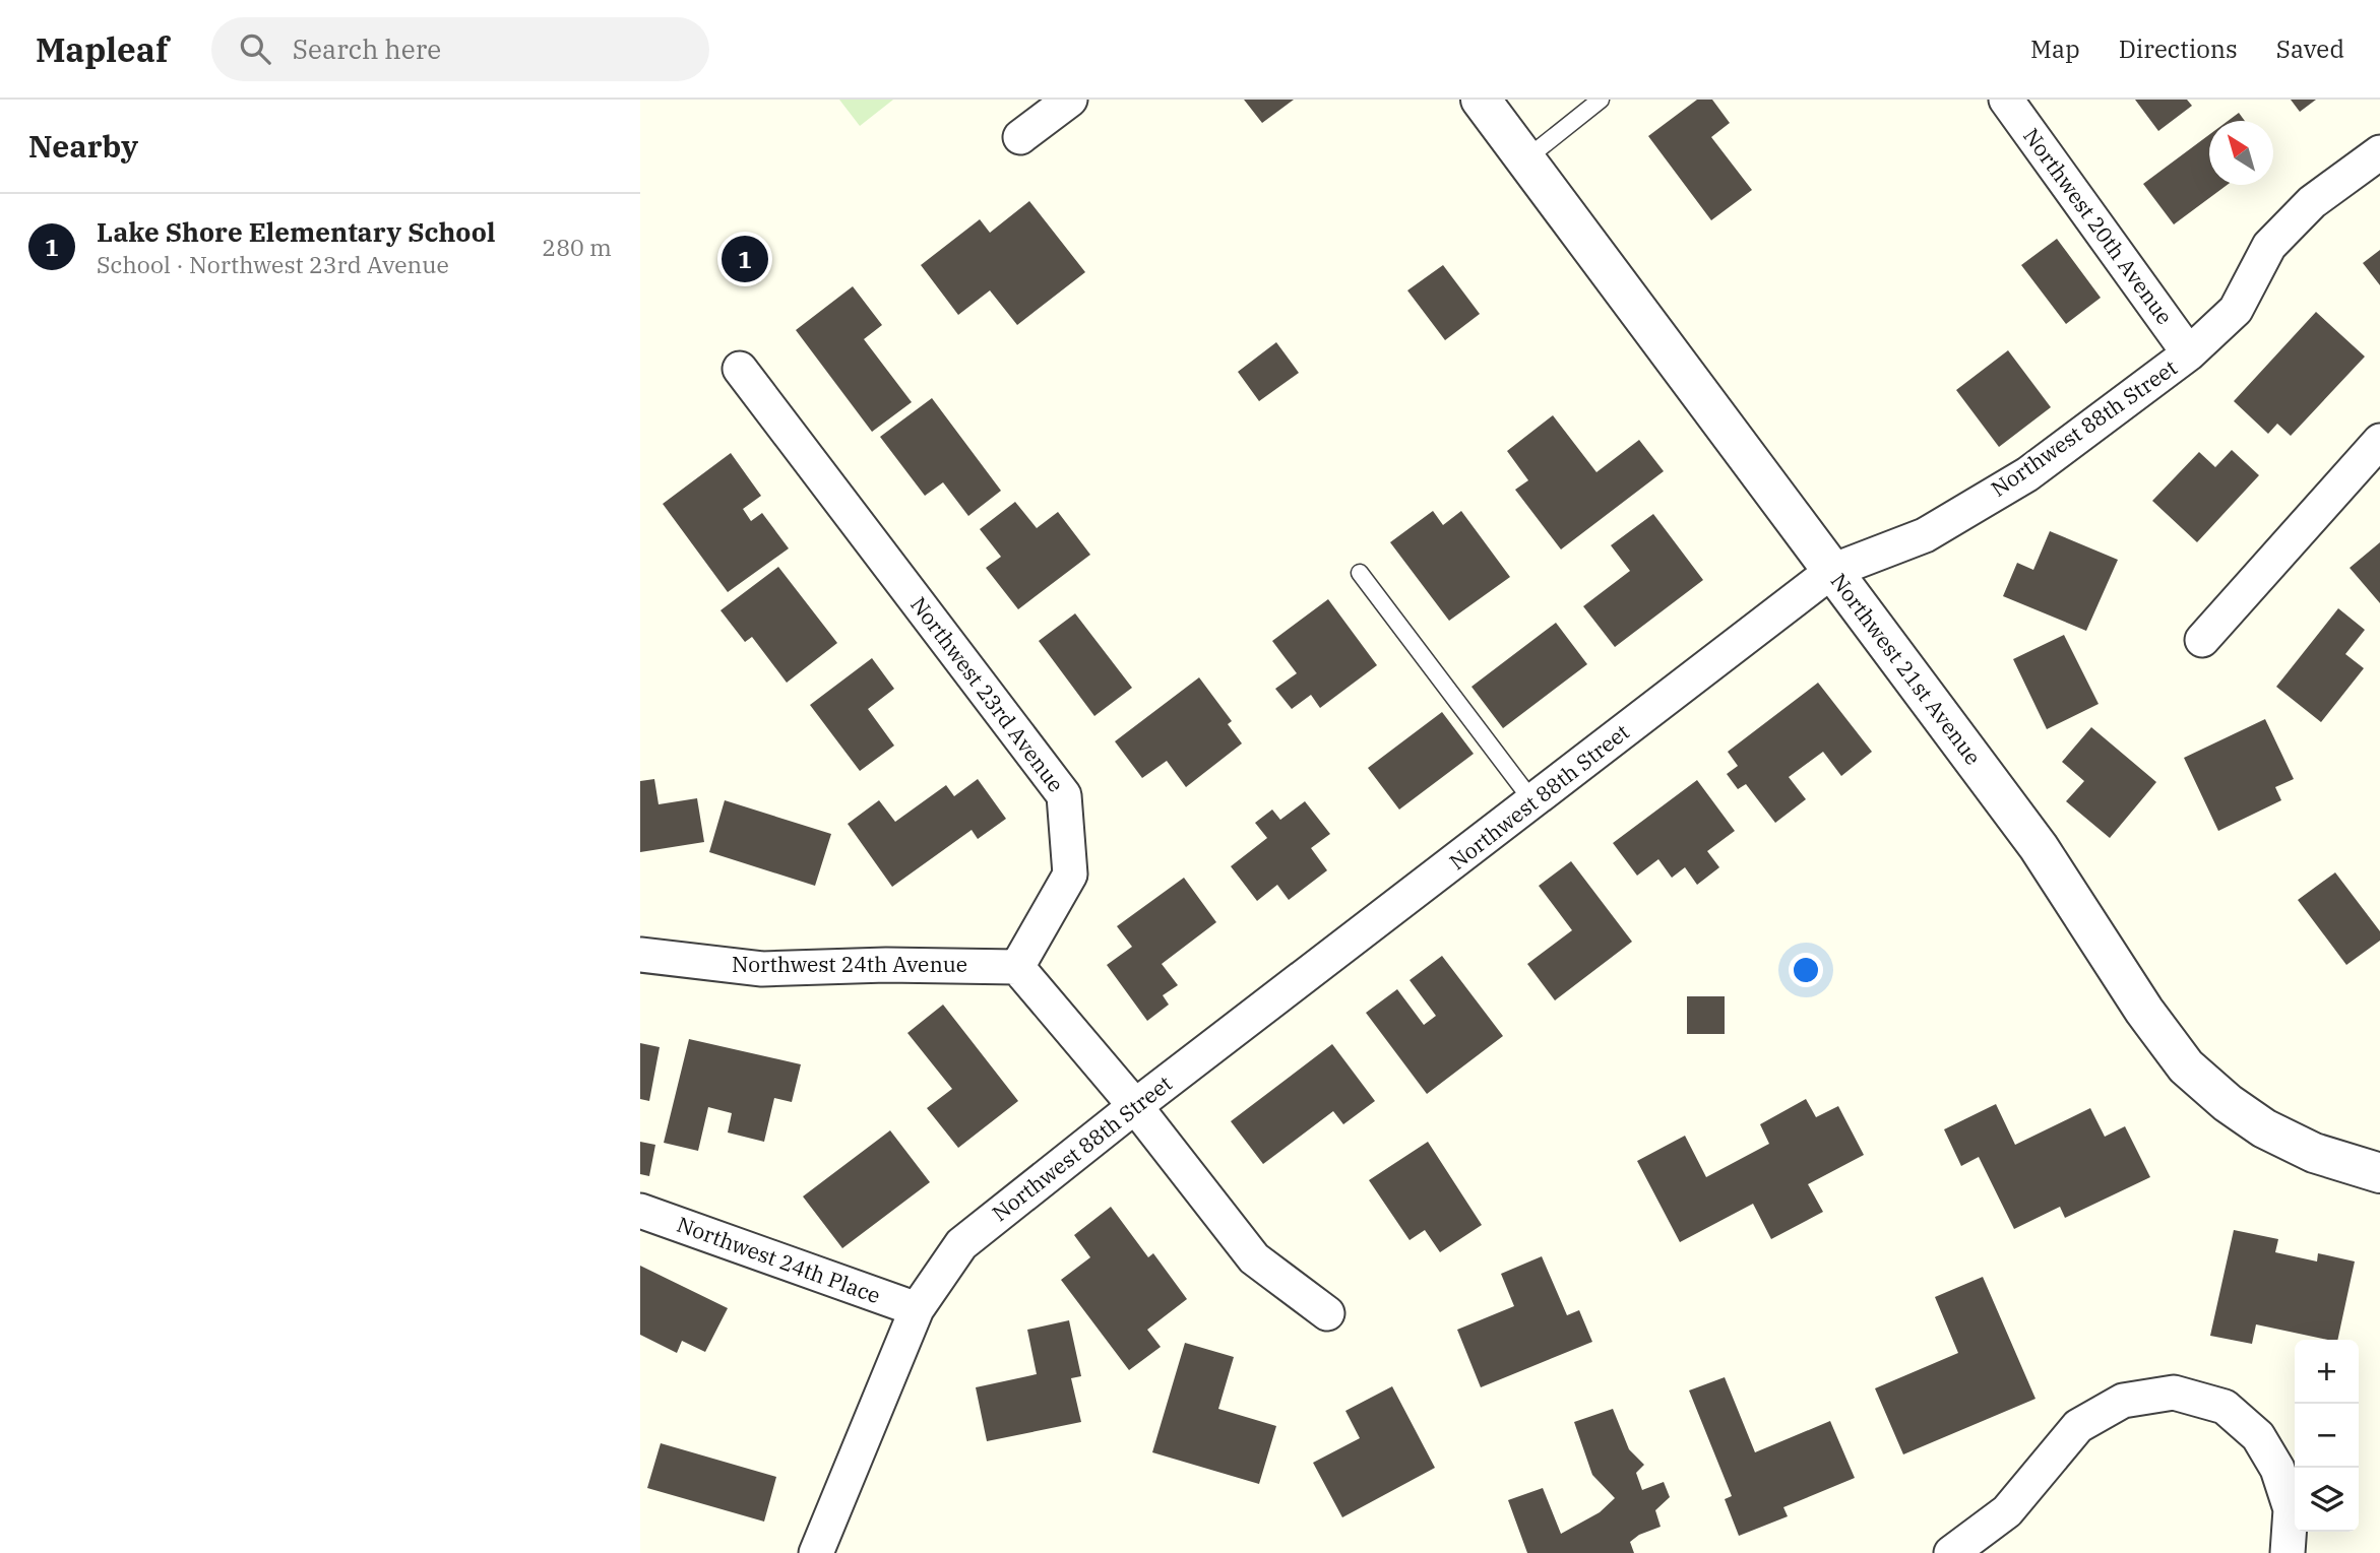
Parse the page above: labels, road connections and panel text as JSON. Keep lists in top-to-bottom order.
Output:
{
  "streets": {
    "street": [
      "Northwest 20th Avenue",
      "Northwest 88th Street",
      "Northwest 21st Avenue",
      "Northwest 23rd Avenue",
      "Northwest 24th Avenue",
      "Northwest 24th Place"
    ]
  },
  "crossings": [
    ["Northwest 20th Avenue", "Northwest 88th Street"],
    ["Northwest 88th Street", "Northwest 21st Avenue"],
    ["Northwest 88th Street", "Northwest 24th Place"],
    ["Northwest 23rd Avenue", "Northwest 24th Avenue"]
  ],
  "north": "top left",
  "page": {
    "header": "Mapleaf",
    "search": "Search here",
    "nav": ["Map", "Directions", "Saved"],
    "heading": "Nearby",
    "list": [
      {
        "mark": "1",
        "name": "Lake Shore Elementary School",
        "note": "School · Northwest 23rd Avenue",
        "value": "280 m"
      }
    ],
    "pins": "1",
    "map_buttons": ["+", "−"]
  }
}
